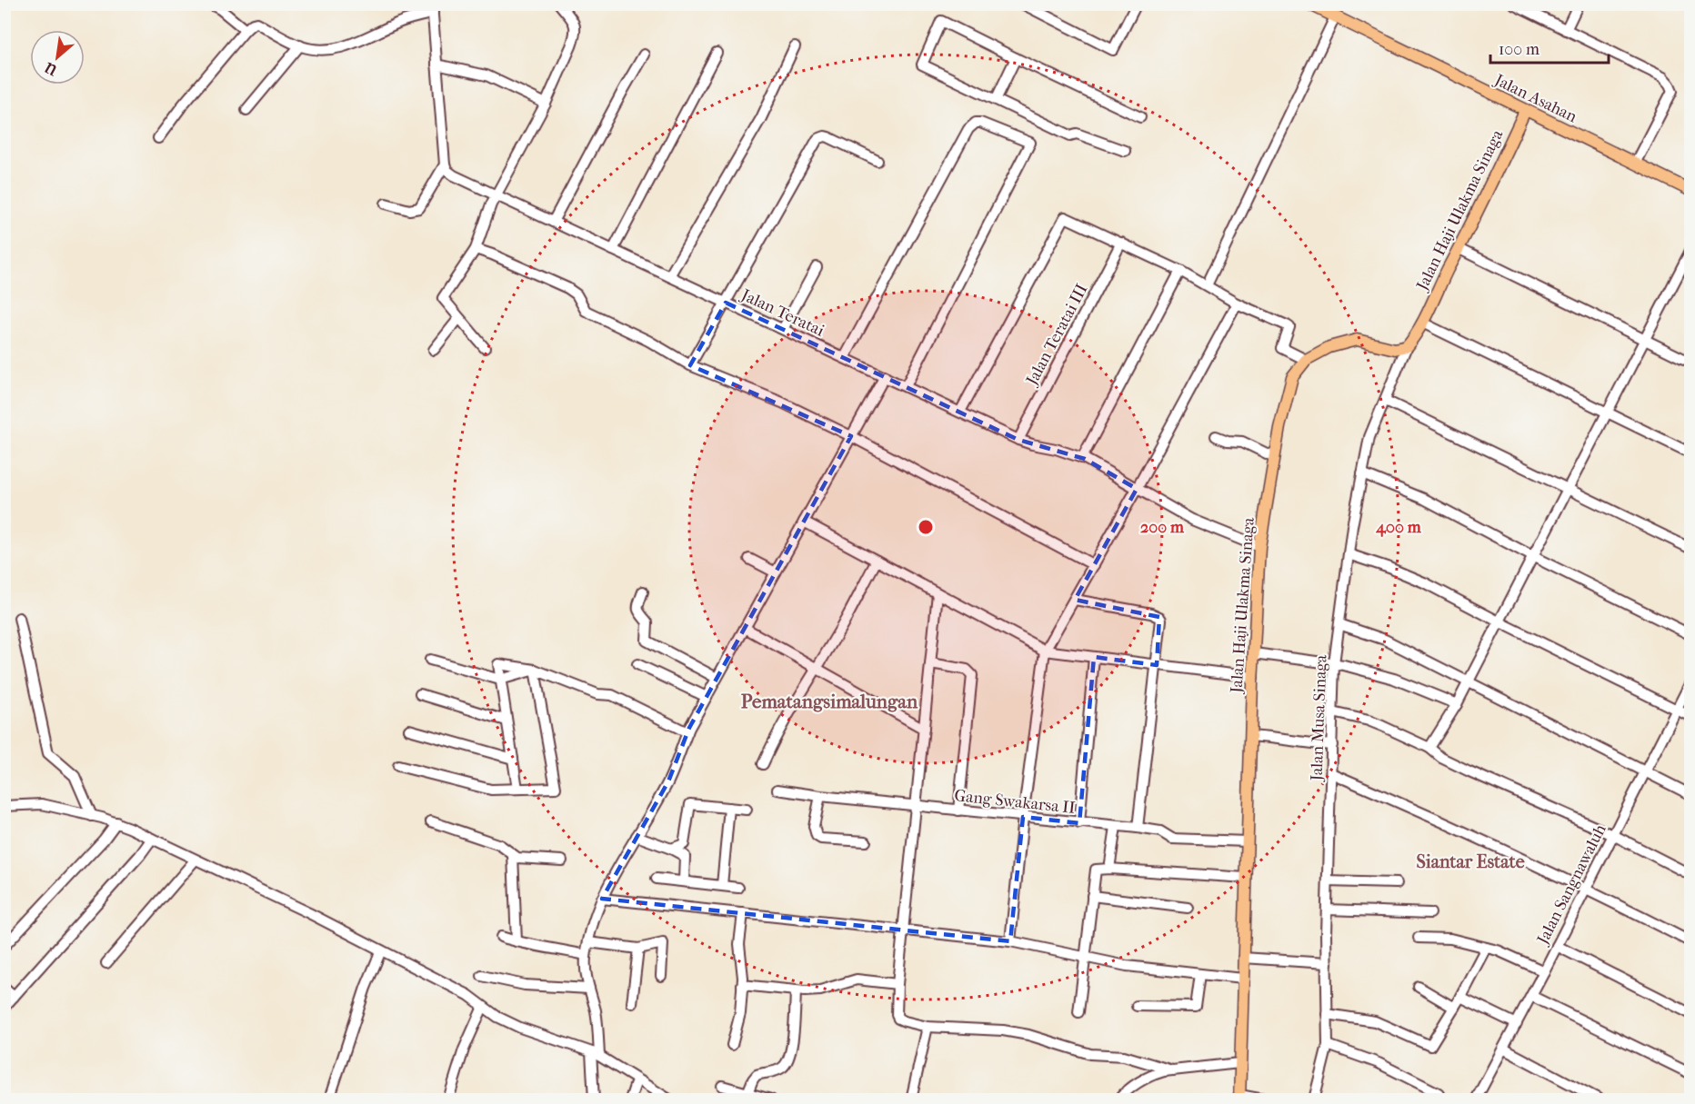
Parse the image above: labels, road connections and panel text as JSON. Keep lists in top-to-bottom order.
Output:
{
  "streets": {
    "main road": ["Jalan Asahan", "Jalan Haji Ulakma Sinaga"],
    "street": [
      "Jalan Teratai",
      "Jalan Teratai III",
      "Jalan Musa Sinaga",
      "Gang Swakarsa II",
      "Jalan Sangnawaluh"
    ]
  },
  "crossings": [
    ["Jalan Asahan", "Jalan Haji Ulakma Sinaga"],
    ["Jalan Haji Ulakma Sinaga", "Jalan Teratai"],
    ["Jalan Haji Ulakma Sinaga", "Jalan Musa Sinaga"],
    ["Jalan Haji Ulakma Sinaga", "Gang Swakarsa II"],
    ["Jalan Teratai", "Jalan Teratai III"]
  ],
  "districts": ["Pematangsimalungan", "Siantar Estate"],
  "scale_bar": "100 m",
  "north": "bottom left",
  "rings": ["200 m", "400 m"]
}
